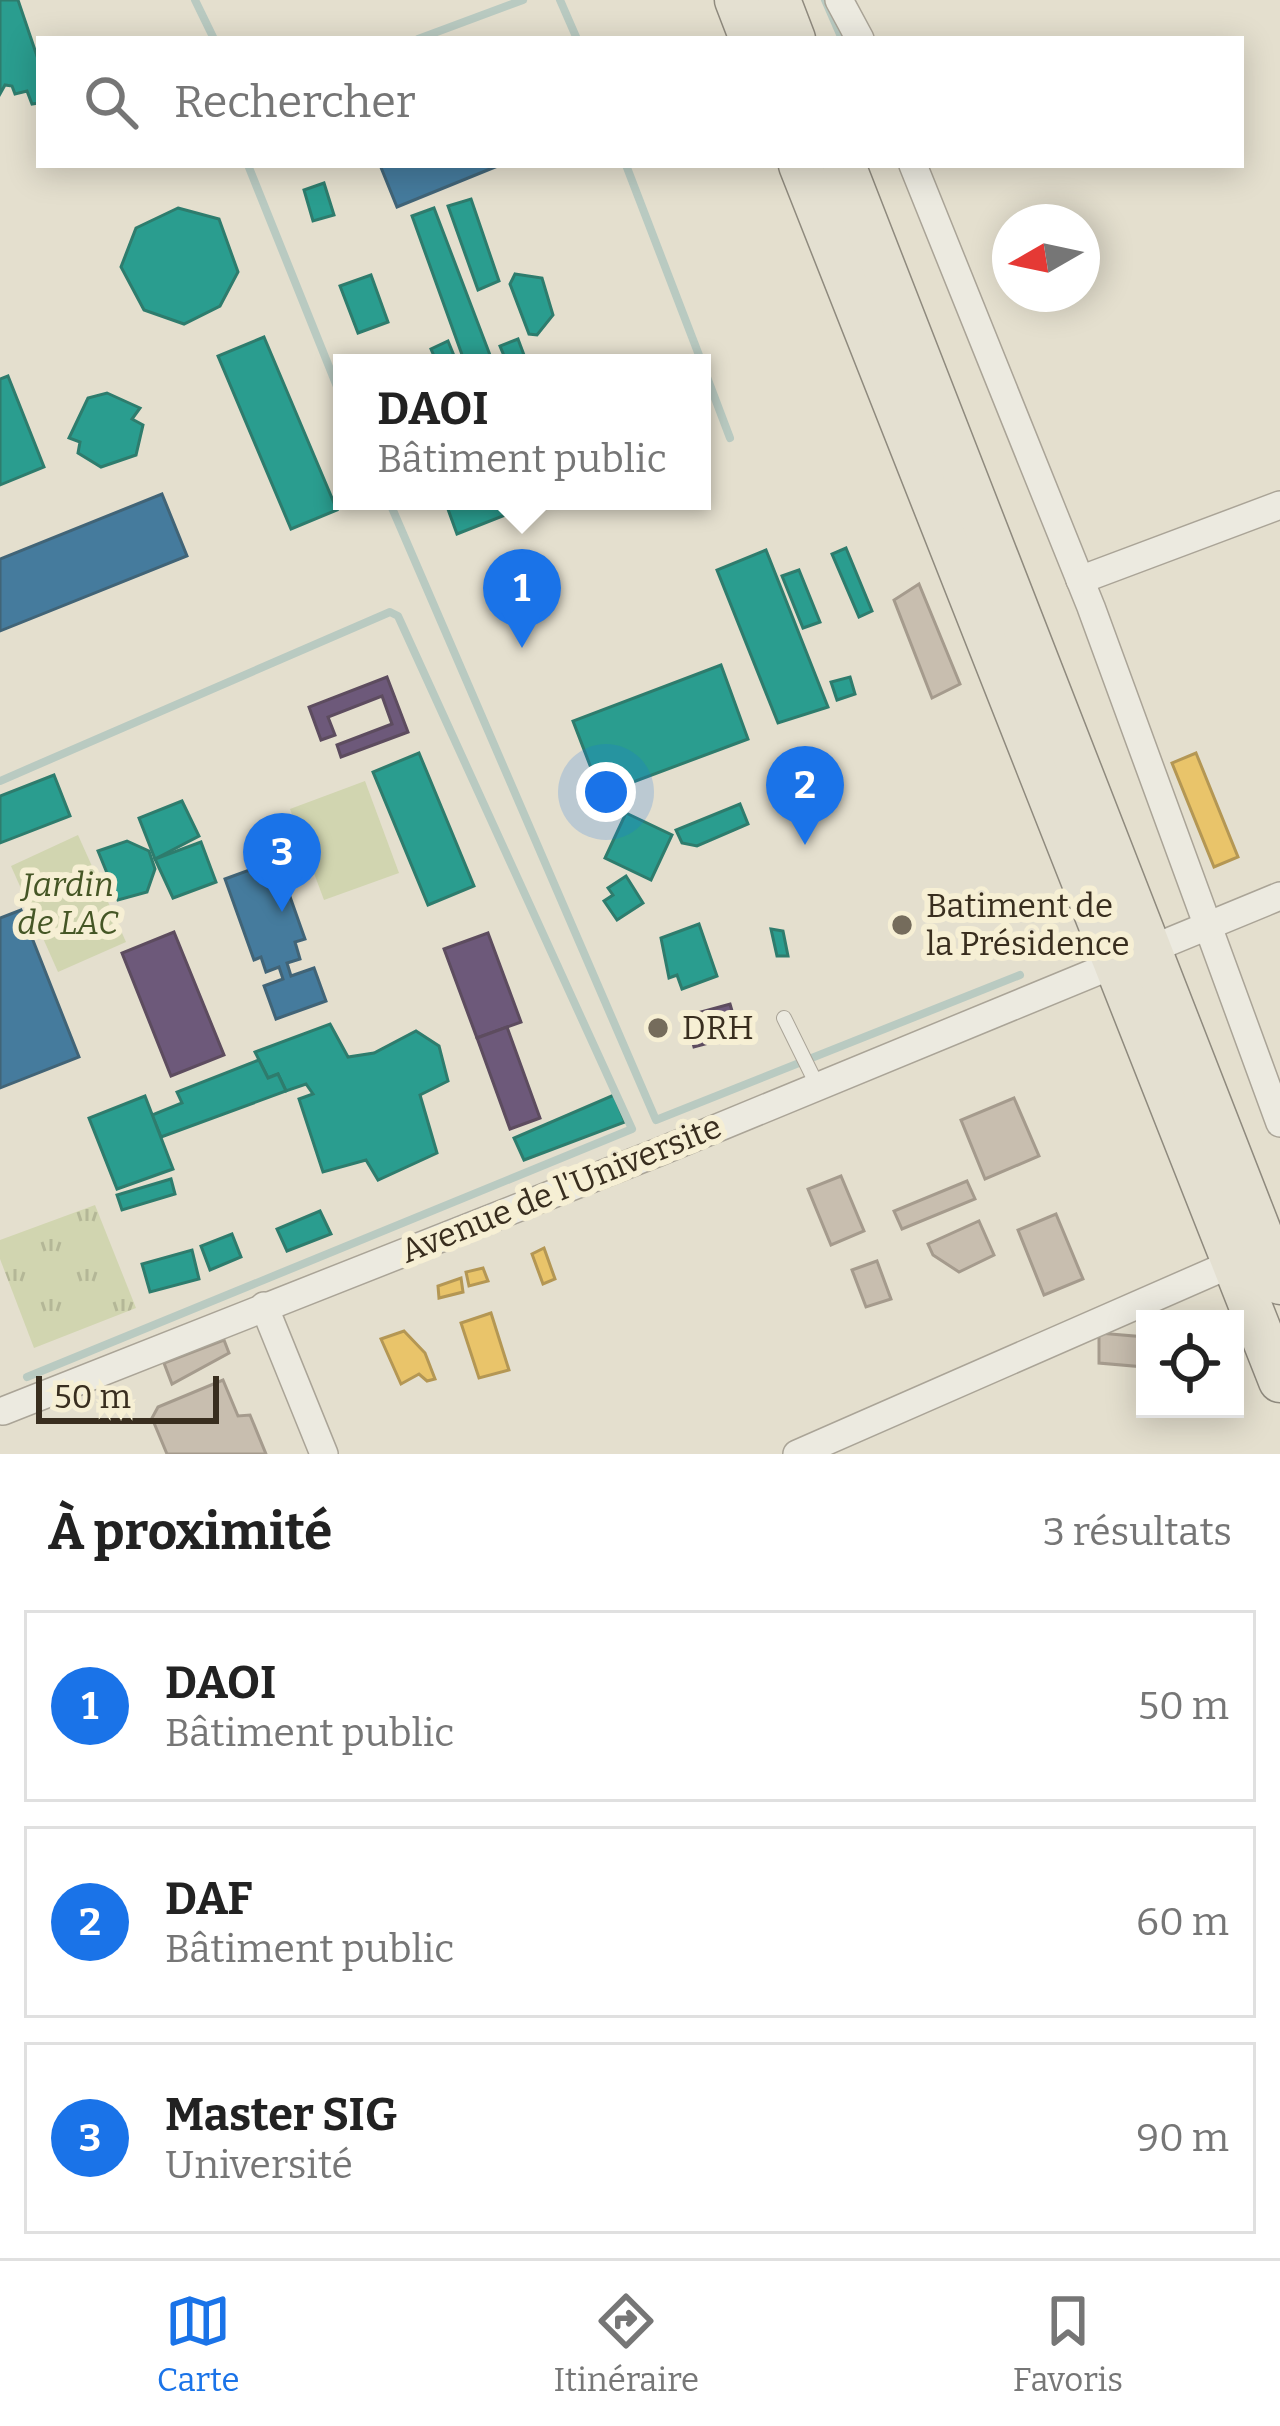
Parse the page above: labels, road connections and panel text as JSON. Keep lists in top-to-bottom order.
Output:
{
  "streets": {
    "street": ["Avenue de l'Universite"]
  },
  "parks": ["Jardin de LAC"],
  "places": ["Batiment de la Présidence", "DRH"],
  "scale_bar": "50 m",
  "north": "left",
  "page": {
    "search": "Rechercher",
    "popup": ["DAOI", "Bâtiment public"],
    "pins": ["1", "2", "3"],
    "scale": "50 m",
    "heading": ["À proximité", "3 résultats"],
    "list": [
      {
        "mark": "1",
        "name": "DAOI",
        "note": "Bâtiment public",
        "value": "50 m"
      },
      {
        "mark": "2",
        "name": "DAF",
        "note": "Bâtiment public",
        "value": "60 m"
      },
      {
        "mark": "3",
        "name": "Master SIG",
        "note": "Université",
        "value": "90 m"
      }
    ],
    "nav": ["Carte", "Itinéraire", "Favoris"]
  }
}
